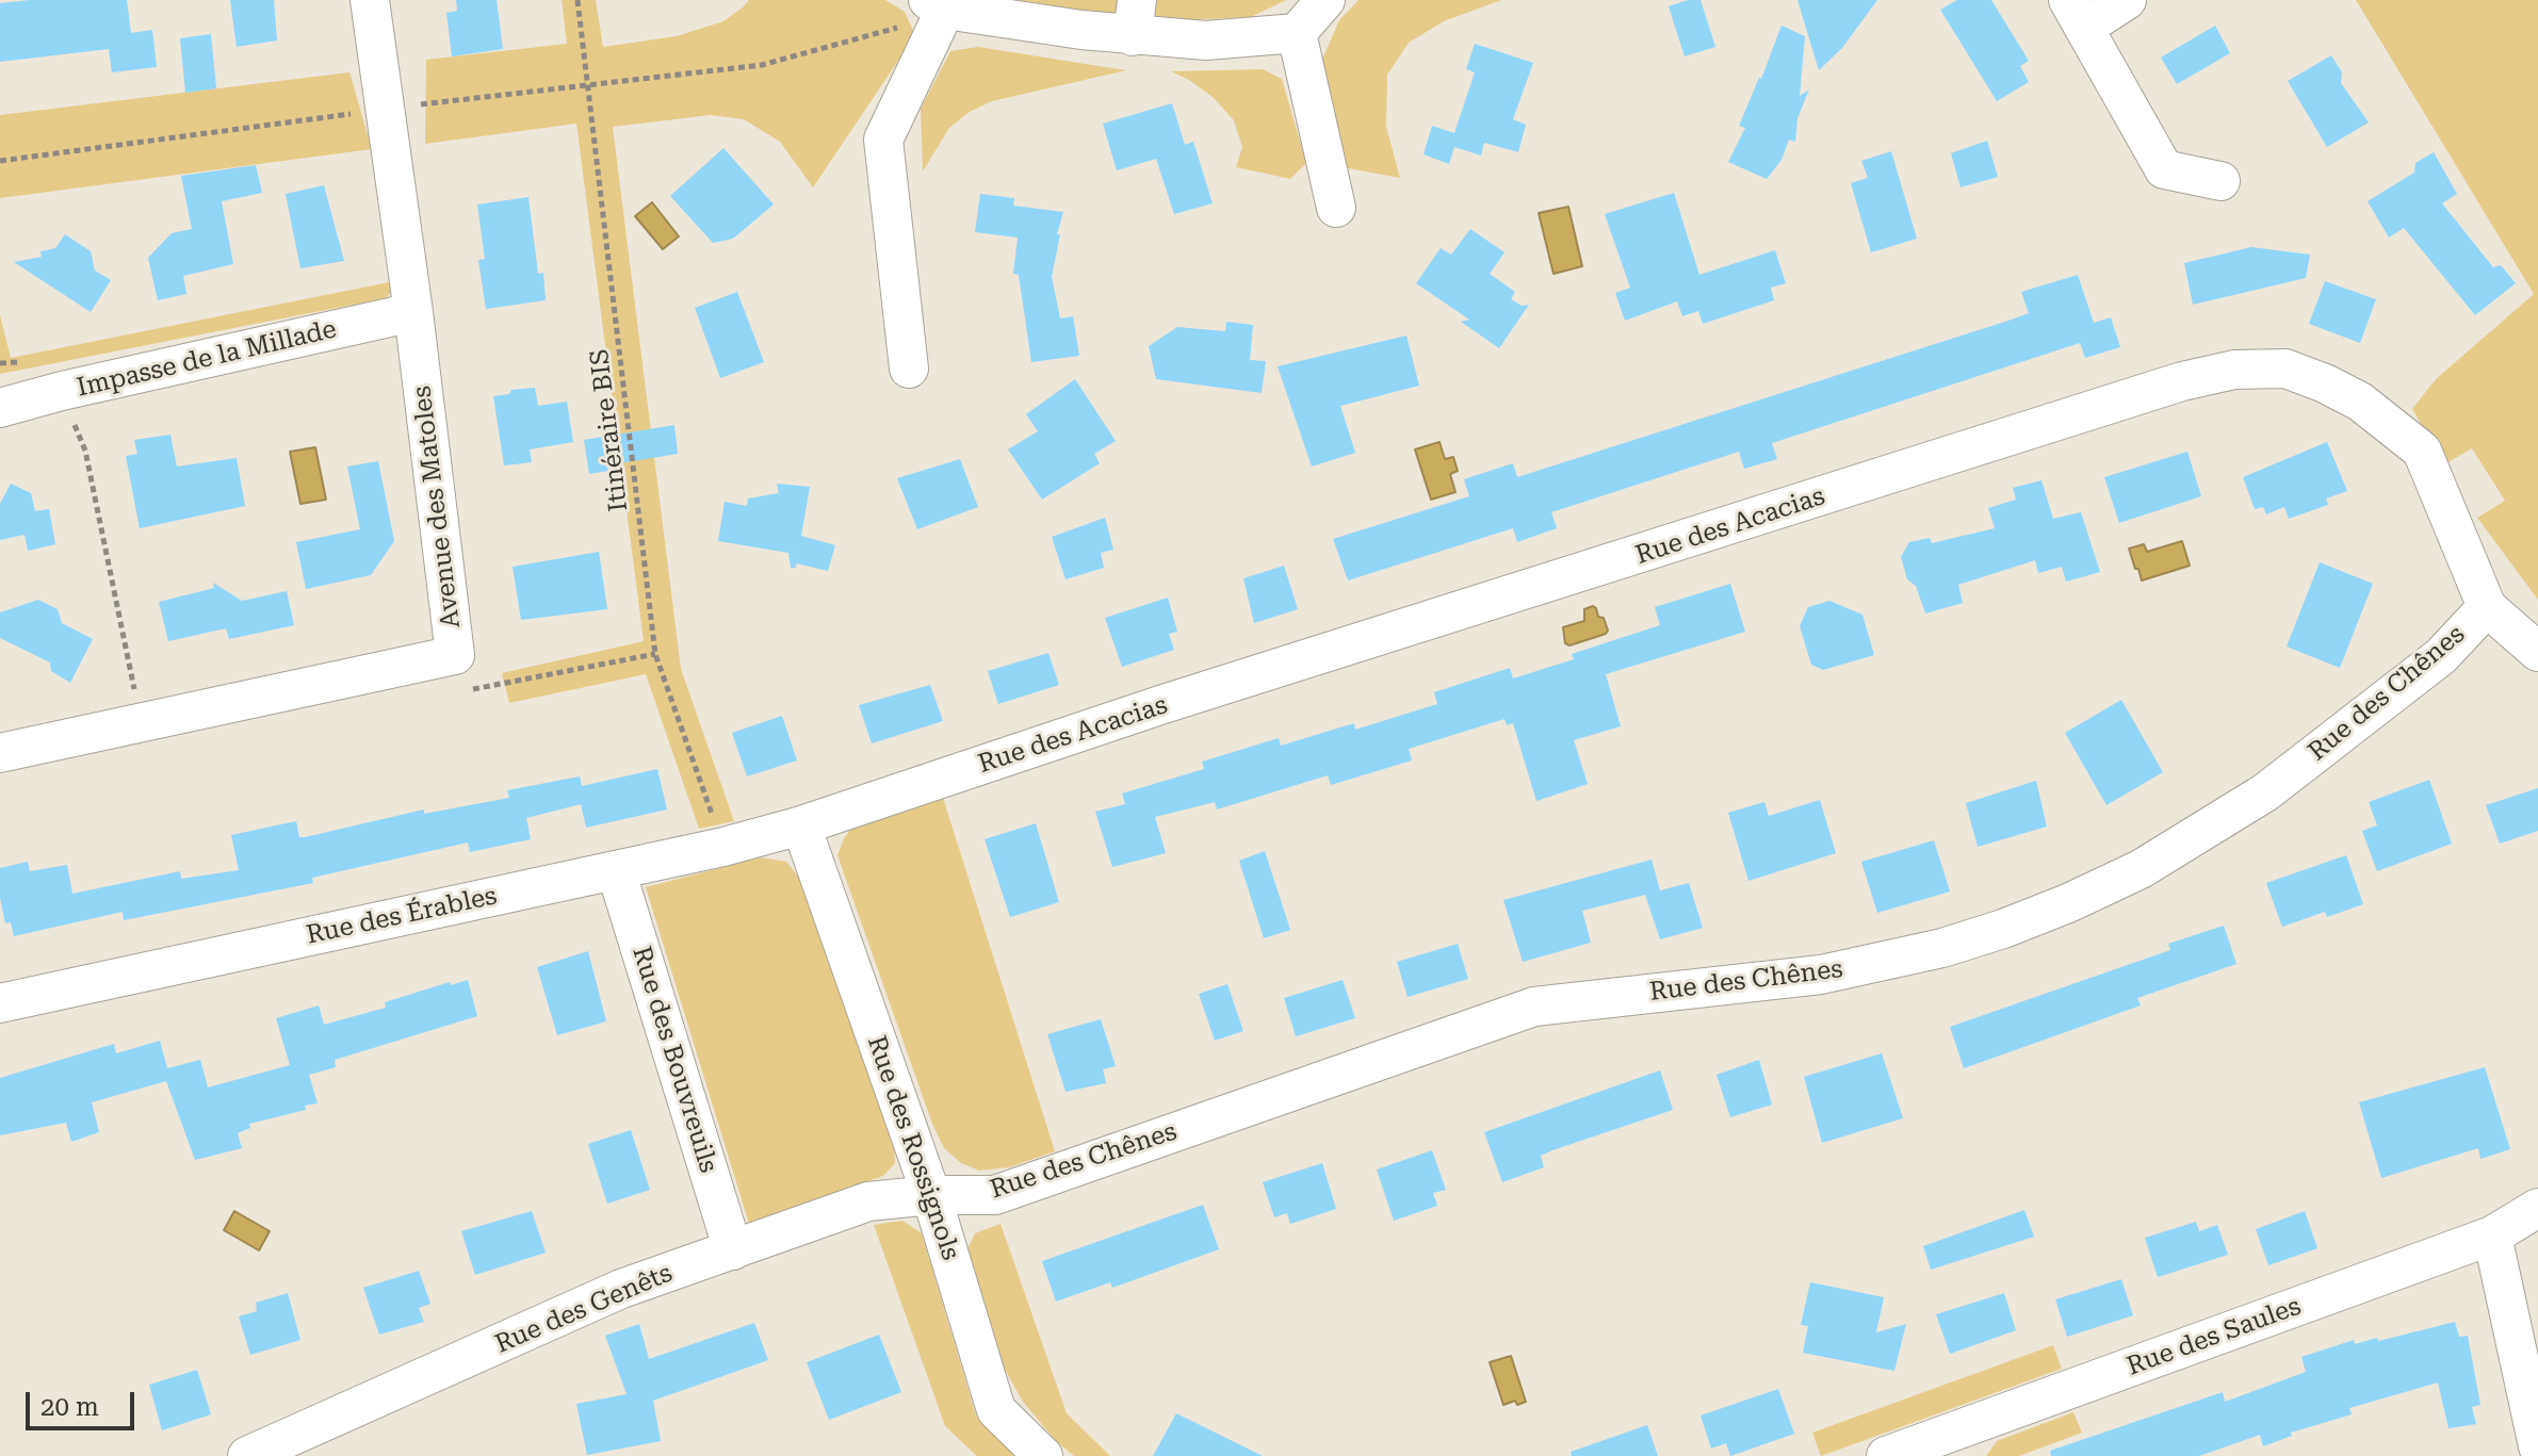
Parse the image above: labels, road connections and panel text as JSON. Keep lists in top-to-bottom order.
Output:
{
  "streets": {
    "street": [
      "Impasse de la Millade",
      "Avenue des Matoles",
      "Rue des Acacias",
      "Rue des Chênes",
      "Rue des Érables",
      "Rue des Bouvreuils",
      "Rue des Rossignols",
      "Rue des Genêts",
      "Rue des Saules"
    ],
    "path": ["Itinéraire BIS"]
  },
  "crossings": [
    ["Impasse de la Millade", "Avenue des Matoles"],
    ["Itinéraire BIS", "Rue des Érables"],
    ["Rue des Acacias", "Rue des Chênes"],
    ["Rue des Acacias", "Rue des Érables"],
    ["Rue des Acacias", "Rue des Rossignols"],
    ["Rue des Chênes", "Rue des Rossignols"],
    ["Rue des Chênes", "Rue des Genêts"],
    ["Rue des Érables", "Rue des Bouvreuils"],
    ["Rue des Érables", "Rue des Rossignols"],
    ["Rue des Bouvreuils", "Rue des Genêts"],
    ["Rue des Rossignols", "Rue des Genêts"]
  ],
  "scale_bar": "20 m"
}
